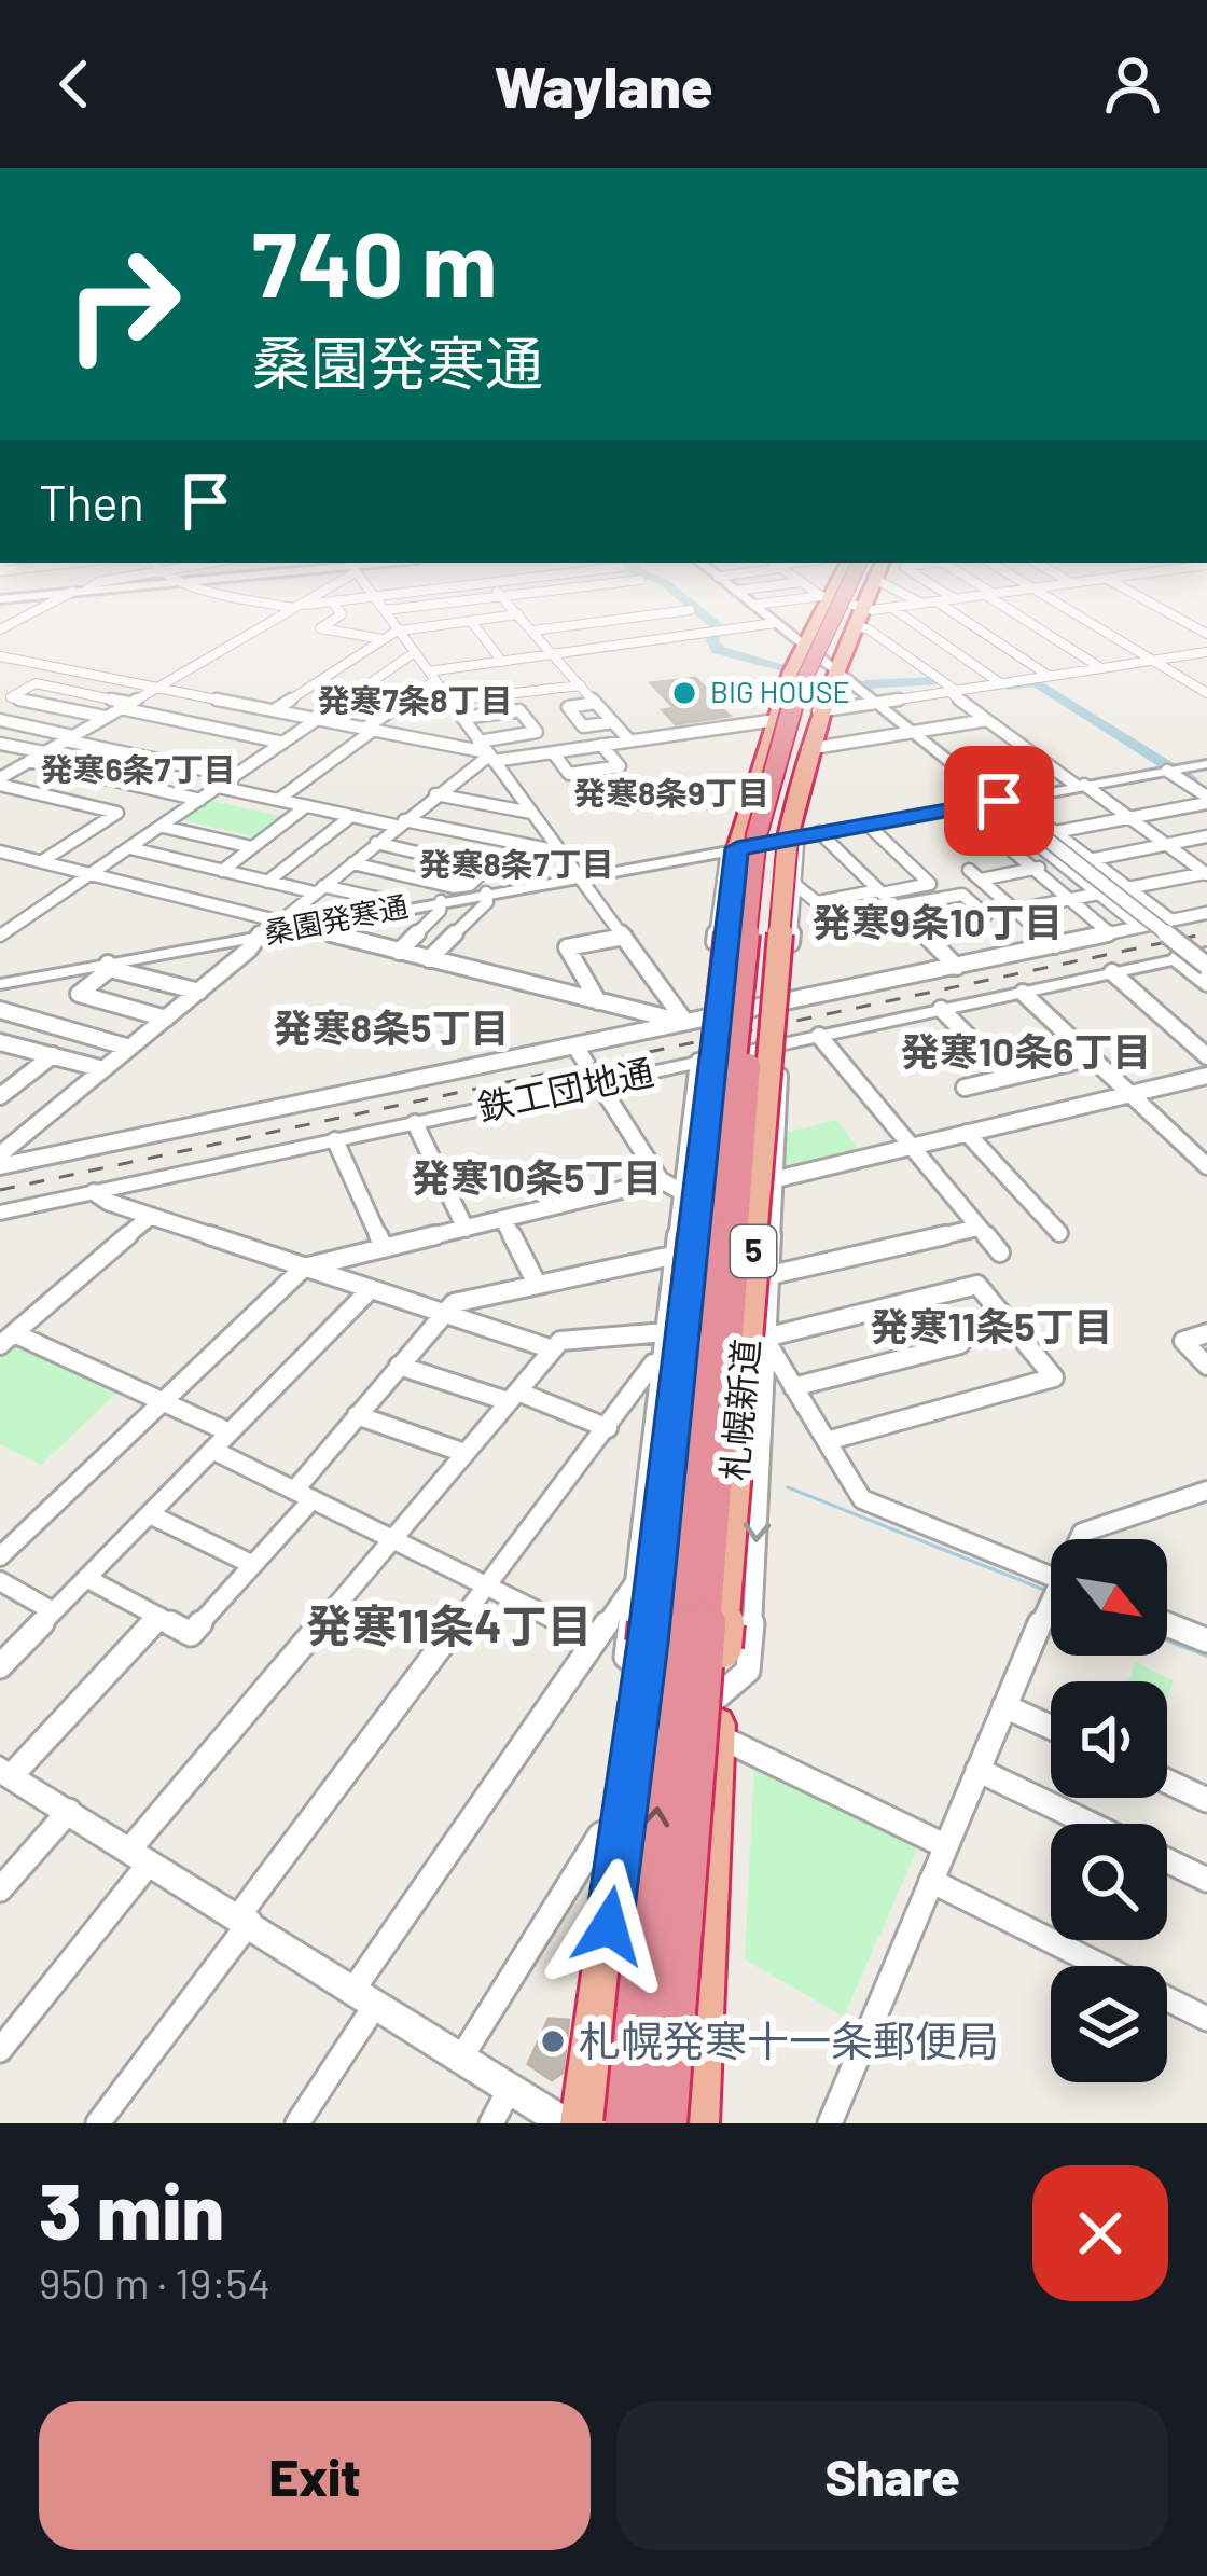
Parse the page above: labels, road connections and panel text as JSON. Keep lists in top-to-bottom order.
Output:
{
  "streets": {
    "highway": ["5", "札幌新道"],
    "street": ["桑園発寒通", "鉄工団地通"]
  },
  "crossings": [
    ["桑園発寒通", "札幌新道"]
  ],
  "districts": [
    "発寒7条8丁目",
    "発寒6条7丁目",
    "発寒8条9丁目",
    "発寒8条7丁目",
    "発寒9条10丁目",
    "発寒8条5丁目",
    "発寒10条6丁目",
    "発寒10条5丁目",
    "発寒11条5丁目",
    "発寒11条4丁目"
  ],
  "places": ["BIG HOUSE", "札幌発寒十一条郵便局"],
  "north": "bottom right",
  "page": {
    "header": "Waylane",
    "turn": ["740 m", "桑園発寒通"],
    "then": "Then",
    "heading": ["3 min", "950 m · 19:54"],
    "buttons": ["Exit", "Share"]
  }
}
